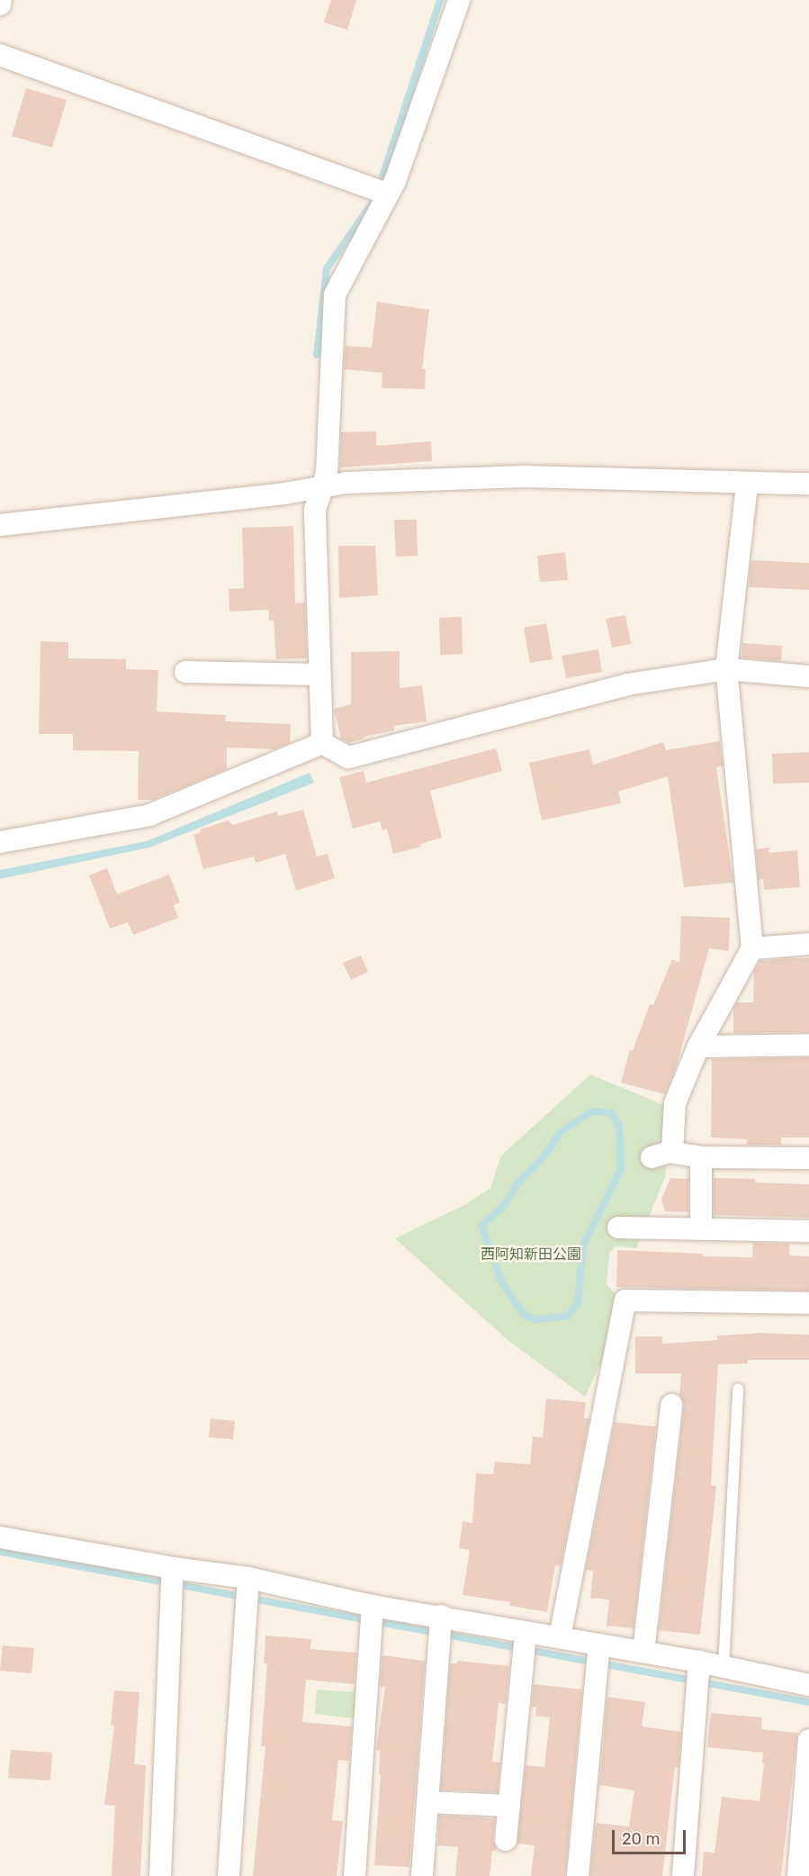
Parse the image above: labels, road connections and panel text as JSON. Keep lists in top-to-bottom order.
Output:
{
  "parks": ["西阿知新田公園"],
  "scale_bar": "20 m"
}
